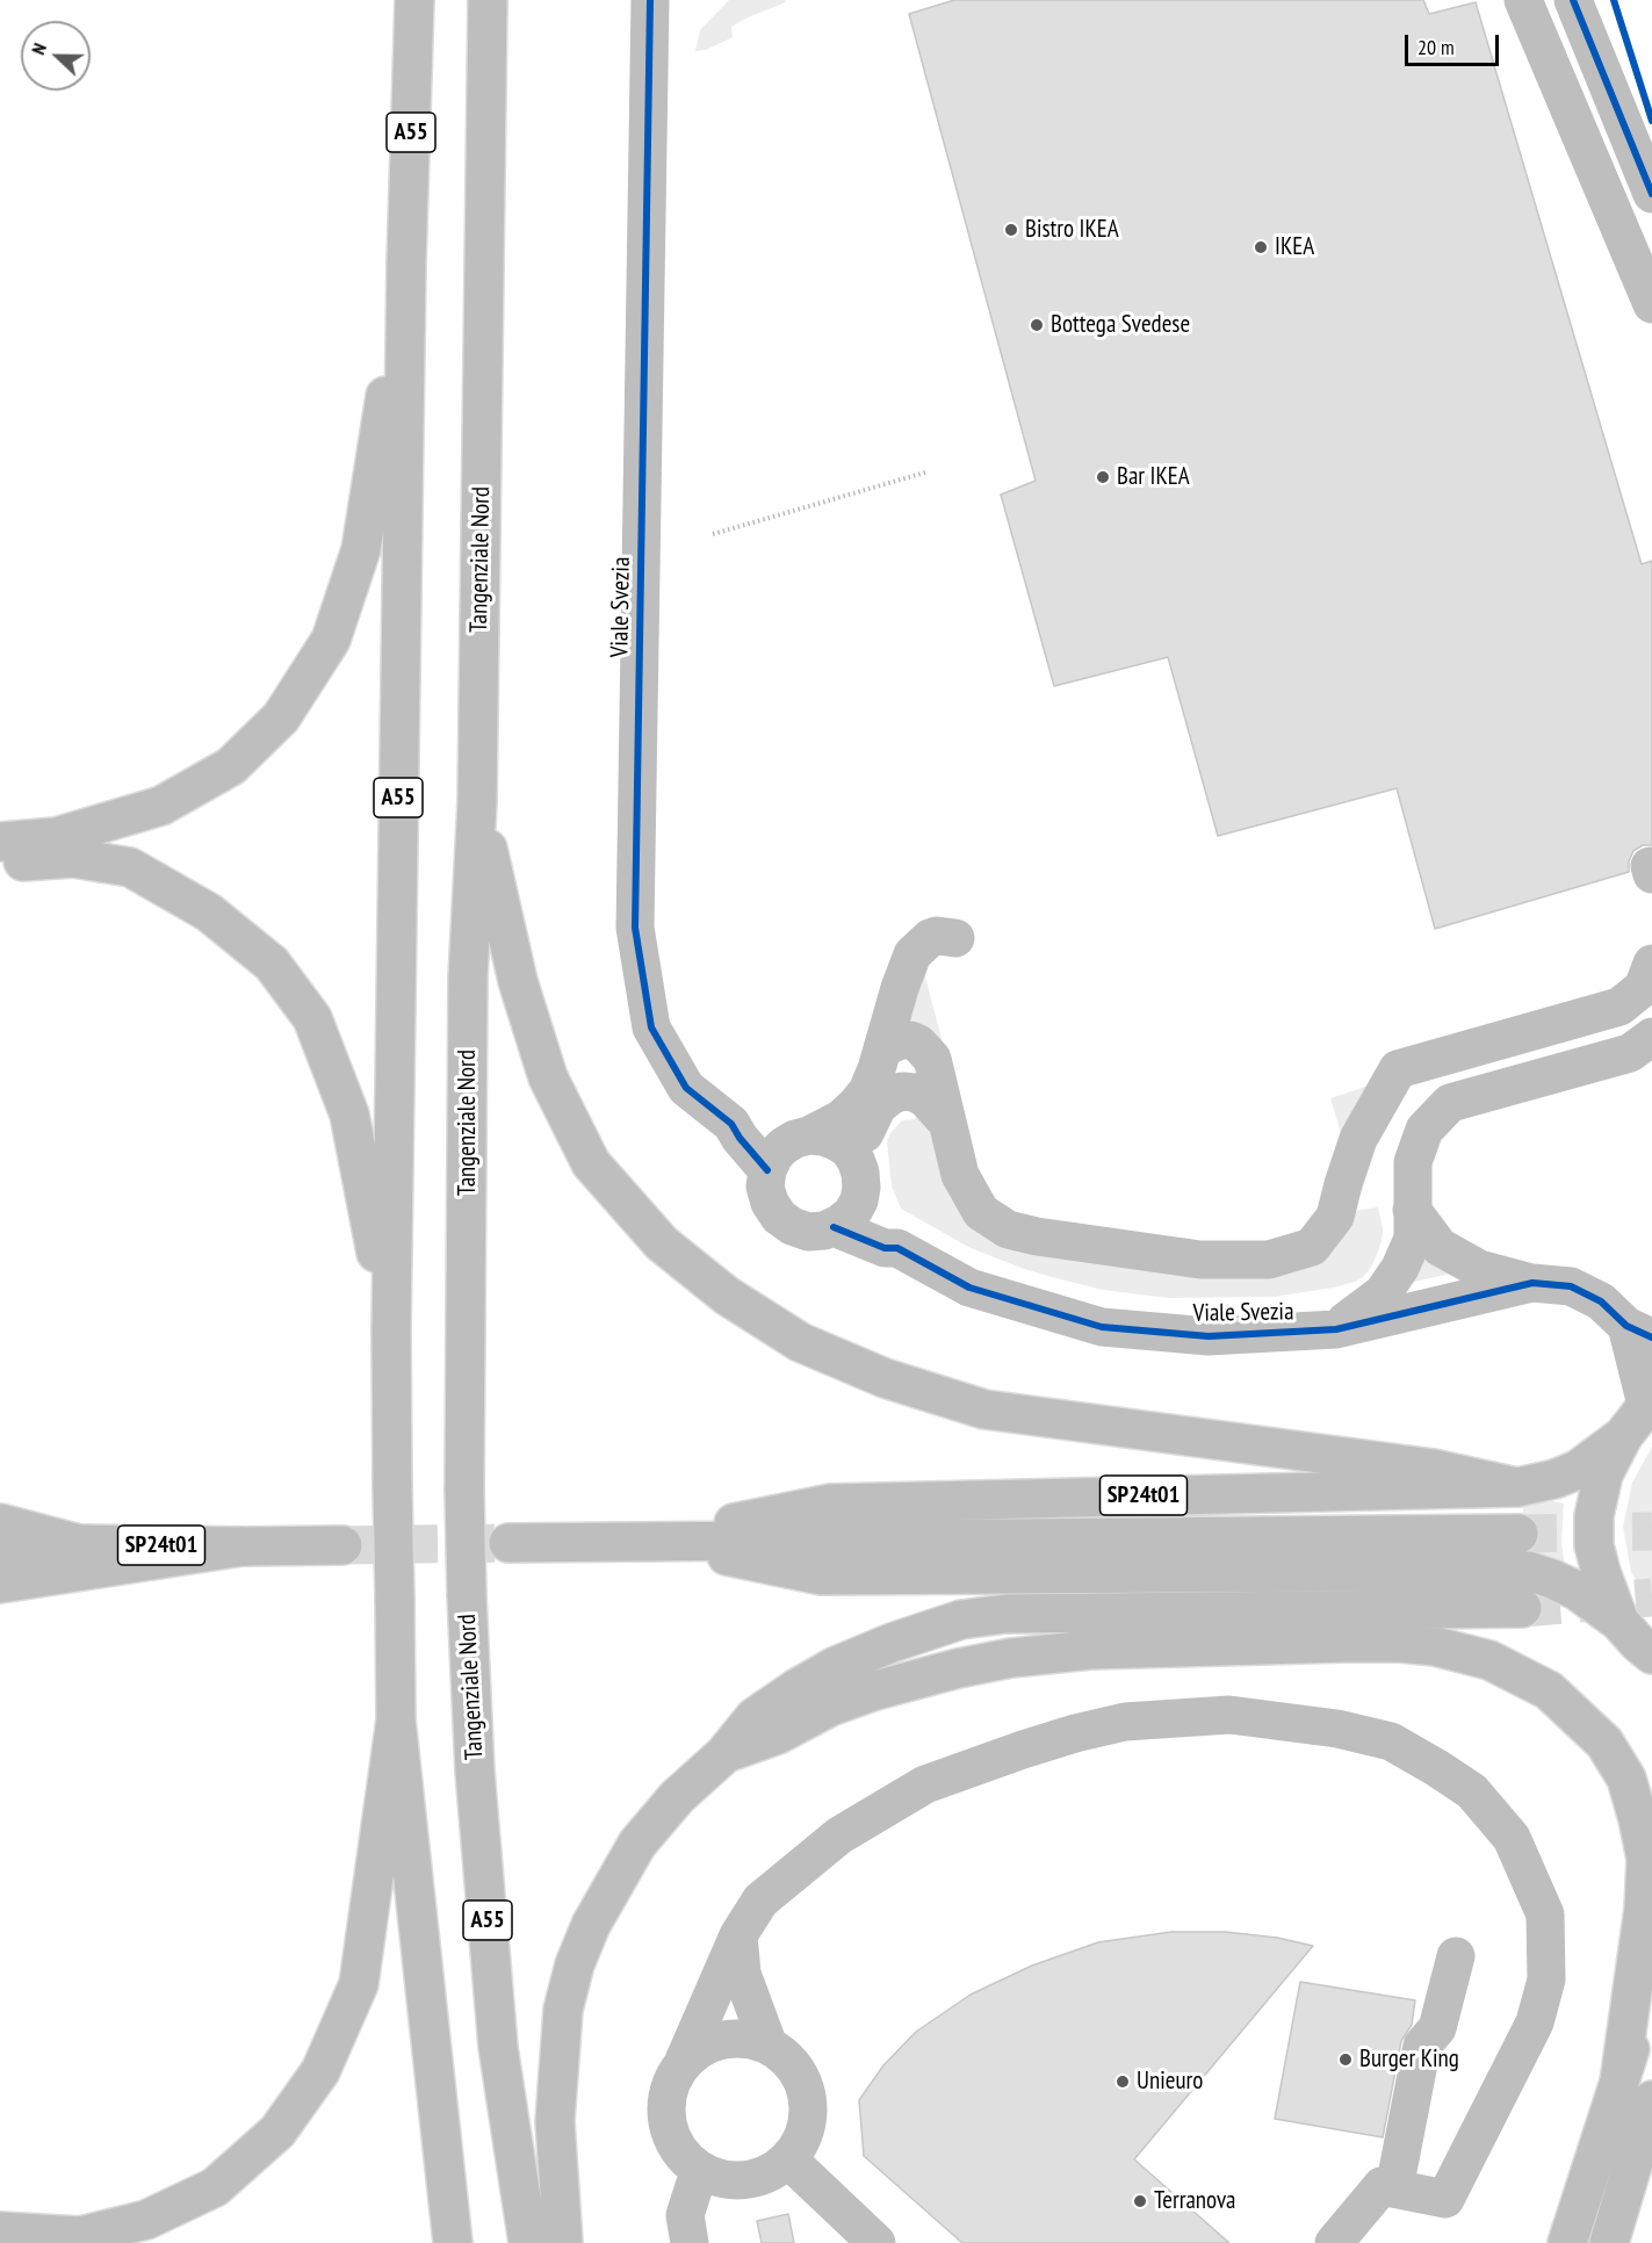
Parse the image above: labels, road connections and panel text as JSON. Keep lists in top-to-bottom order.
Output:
{
  "streets": {
    "main road": [
      "A55",
      "Tangenziale Nord",
      "Viale Svezia",
      "SP24t01"
    ]
  },
  "places": [
    "Bistro IKEA",
    "IKEA",
    "Bottega Svedese",
    "Bar IKEA",
    "Burger King",
    "Unieuro",
    "Terranova"
  ],
  "scale_bar": "20 m",
  "north": "left"
}
